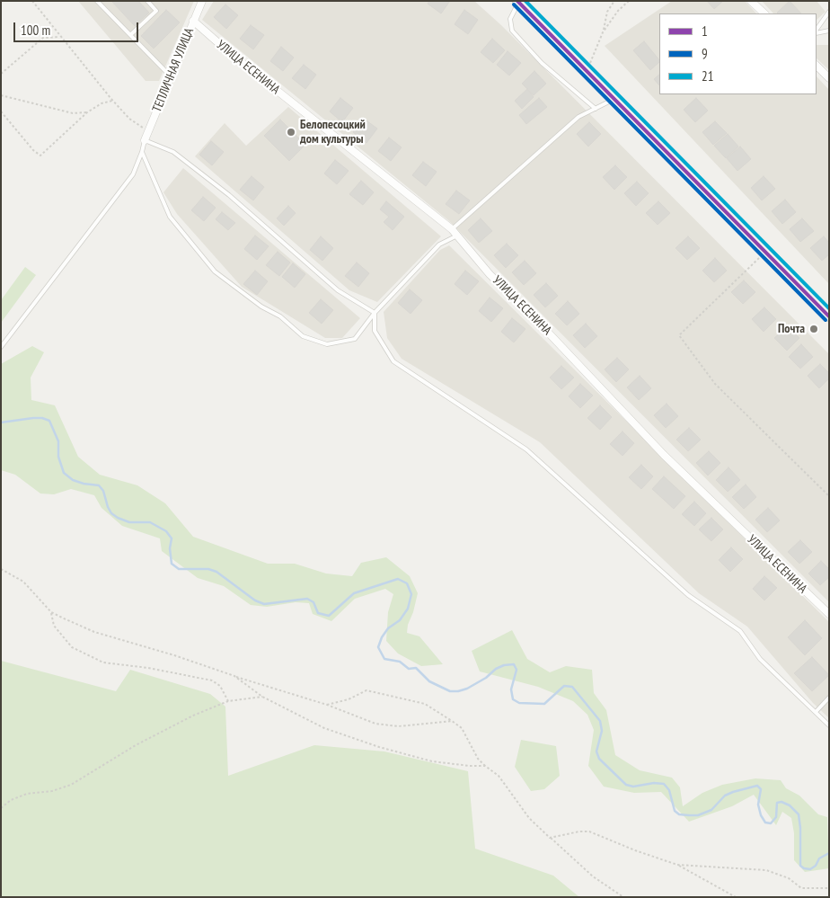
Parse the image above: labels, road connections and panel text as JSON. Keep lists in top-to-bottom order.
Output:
{
  "streets": {
    "street": ["УЛИЦА ЕСЕНИНА", "ТЕПЛИЧНАЯ УЛИЦА"]
  },
  "crossings": [
    ["УЛИЦА ЕСЕНИНА", "ТЕПЛИЧНАЯ УЛИЦА"]
  ],
  "places": ["Белопесоцкий дом культуры", "Почта"],
  "lines": ["transit line 1", "transit line 21", "transit line 9"],
  "legend": ["1", "9", "21"],
  "scale_bar": "100 m"
}
